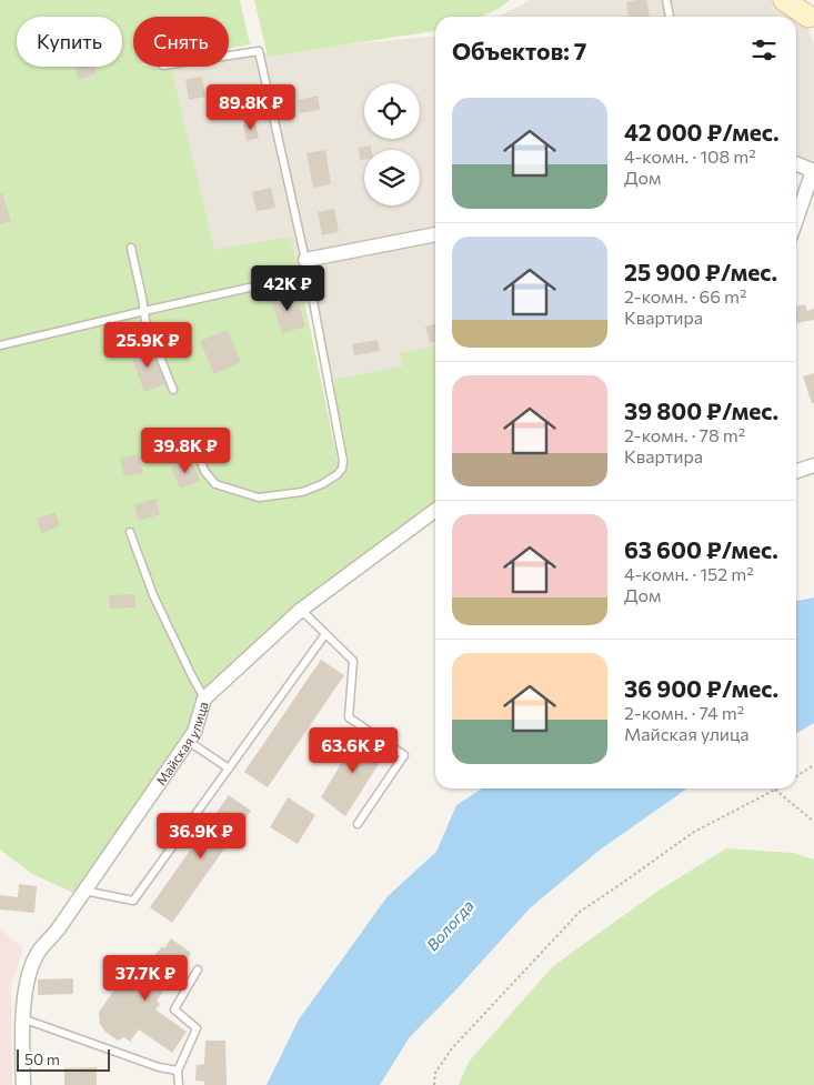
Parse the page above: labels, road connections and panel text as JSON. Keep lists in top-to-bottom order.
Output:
{
  "streets": {
    "street": ["Майская улица"]
  },
  "water": ["Вологда"],
  "scale_bar": "50 m",
  "page": {
    "chip": ["Купить", "Снять"],
    "heading": "Объектов: 7",
    "list": [
      {
        "name": "42 000 ₽/мес.",
        "note": "4-комн. · 108 m² · Дом"
      },
      {
        "name": "25 900 ₽/мес.",
        "note": "2-комн. · 66 m² · Квартира"
      },
      {
        "name": "39 800 ₽/мес.",
        "note": "2-комн. · 78 m² · Квартира"
      },
      {
        "name": "63 600 ₽/мес.",
        "note": "4-комн. · 152 m² · Дом"
      },
      {
        "name": "36 900 ₽/мес.",
        "note": "2-комн. · 74 m² · Майская улица"
      }
    ],
    "price": [
      "89.8K ₽",
      "42K ₽",
      "25.9K ₽",
      "39.8K ₽",
      "63.6K ₽",
      "36.9K ₽",
      "37.7K ₽"
    ],
    "scale": "50 m"
  }
}
